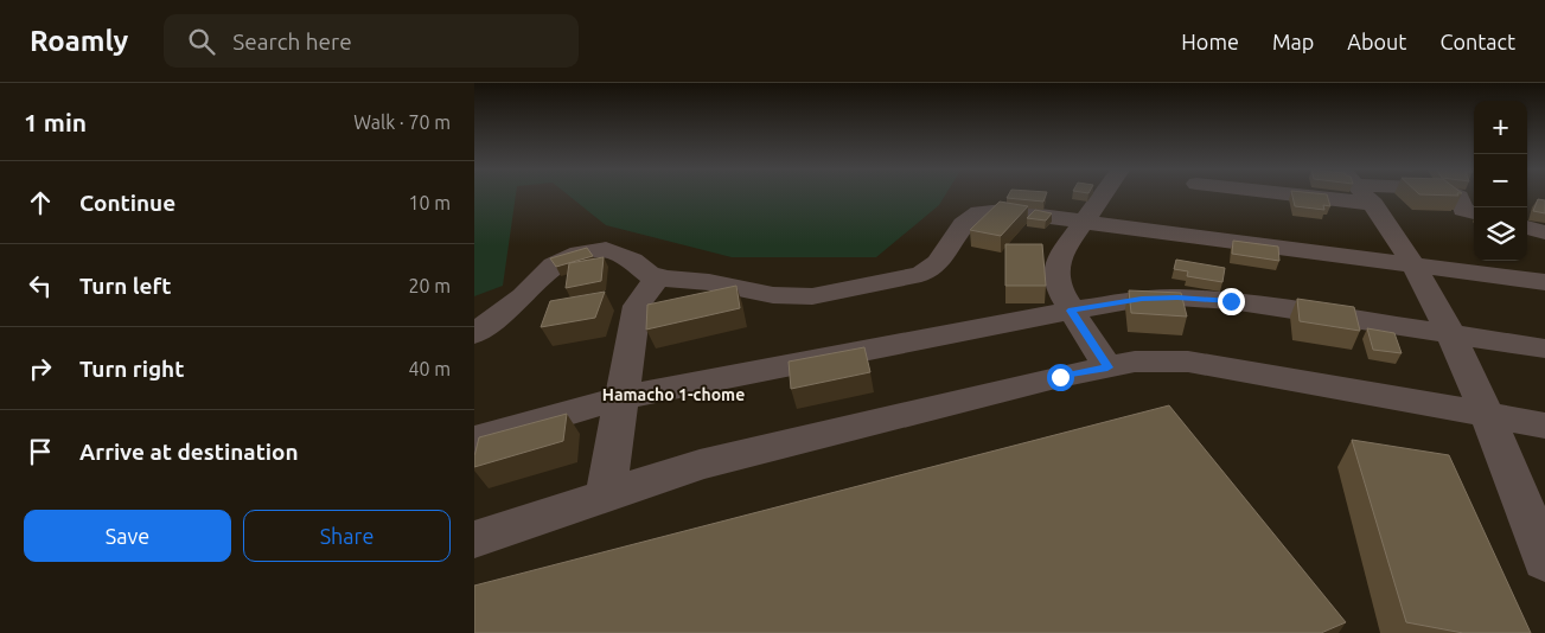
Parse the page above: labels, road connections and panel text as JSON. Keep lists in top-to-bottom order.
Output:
{
  "districts": ["Hamacho 1-chome"],
  "page": {
    "header": "Roamly",
    "search": "Search here",
    "nav": [
      "Home",
      "Map",
      "About",
      "Contact"
    ],
    "heading": ["1 min", "Walk · 70 m"],
    "map_buttons": ["+", "−"],
    "list": [
      ["Continue", "10 m"],
      ["Turn left", "20 m"],
      ["Turn right", "40 m"],
      "Arrive at destination"
    ],
    "buttons": ["Save", "Share"]
  }
}
